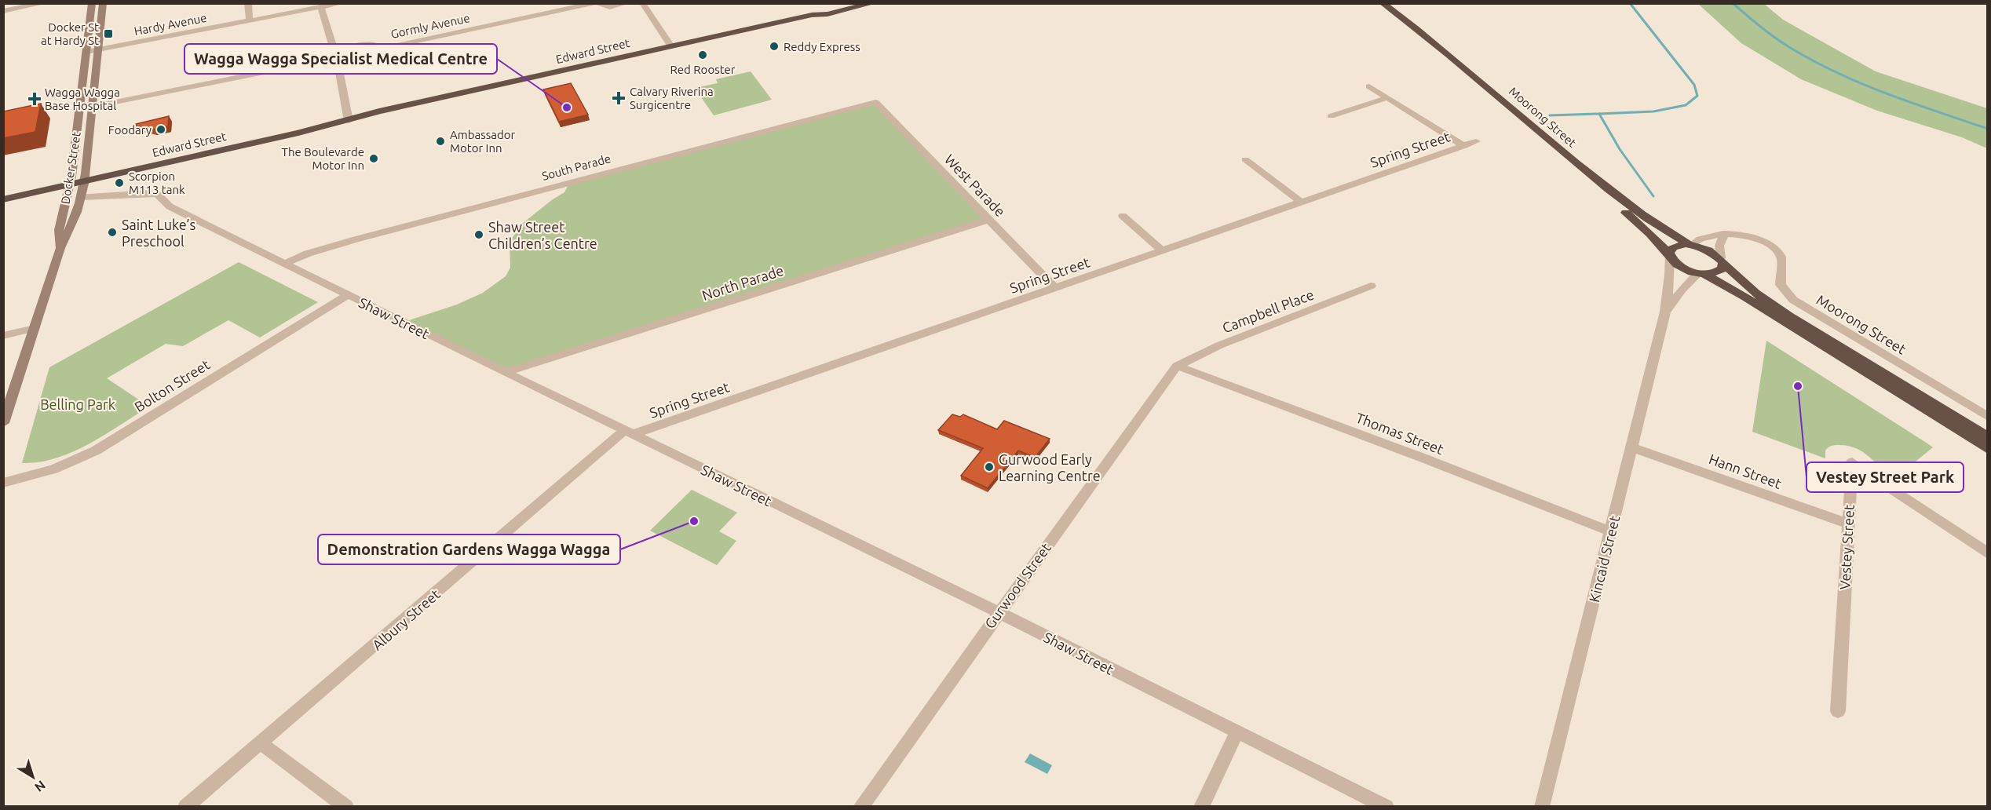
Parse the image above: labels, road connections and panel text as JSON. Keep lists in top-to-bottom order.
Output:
{
  "streets": {
    "highway": ["Edward Street", "Moorong Street"],
    "main road": ["Docker Street"],
    "street": [
      "Hardy Avenue",
      "Gormly Avenue",
      "Spring Street",
      "South Parade",
      "West Parade",
      "North Parade",
      "Campbell Place",
      "Shaw Street",
      "Bolton Street",
      "Thomas Street",
      "Hann Street",
      "Vestey Street",
      "Kincaid Street",
      "Gurwood Street",
      "Albury Street"
    ]
  },
  "crossings": [
    ["Hardy Avenue", "Docker Street"],
    ["Gormly Avenue", "Docker Street"],
    ["Edward Street", "Docker Street"],
    ["Moorong Street", "Kincaid Street"],
    ["Spring Street", "West Parade"],
    ["Spring Street", "Shaw Street"],
    ["Spring Street", "Albury Street"],
    ["South Parade", "West Parade"],
    ["South Parade", "Shaw Street"],
    ["Docker Street", "Shaw Street"],
    ["West Parade", "North Parade"],
    ["North Parade", "Shaw Street"],
    ["Campbell Place", "Thomas Street"],
    ["Campbell Place", "Gurwood Street"],
    ["Shaw Street", "Bolton Street"],
    ["Shaw Street", "Gurwood Street"],
    ["Shaw Street", "Albury Street"],
    ["Thomas Street", "Kincaid Street"],
    ["Thomas Street", "Gurwood Street"],
    ["Hann Street", "Vestey Street"],
    ["Hann Street", "Kincaid Street"]
  ],
  "parks": ["Belling Park"],
  "places": {
    "transit": ["Docker St at Hardy St"],
    "other": [
      "Reddy Express",
      "Red Rooster",
      "Wagga Wagga Specialist Medical Centre",
      "Foodary",
      "Ambassador Motor Inn",
      "The Boulevarde Motor Inn",
      "Scorpion M113 tank",
      "Saint Luke’s Preschool",
      "Shaw Street Children’s Centre",
      "Vestey Street Park",
      "Gurwood Early Learning Centre",
      "Demonstration Gardens Wagga Wagga"
    ],
    "health": ["Calvary Riverina Surgicentre", "Wagga Wagga Base Hospital"]
  },
  "north": "bottom right"
}
